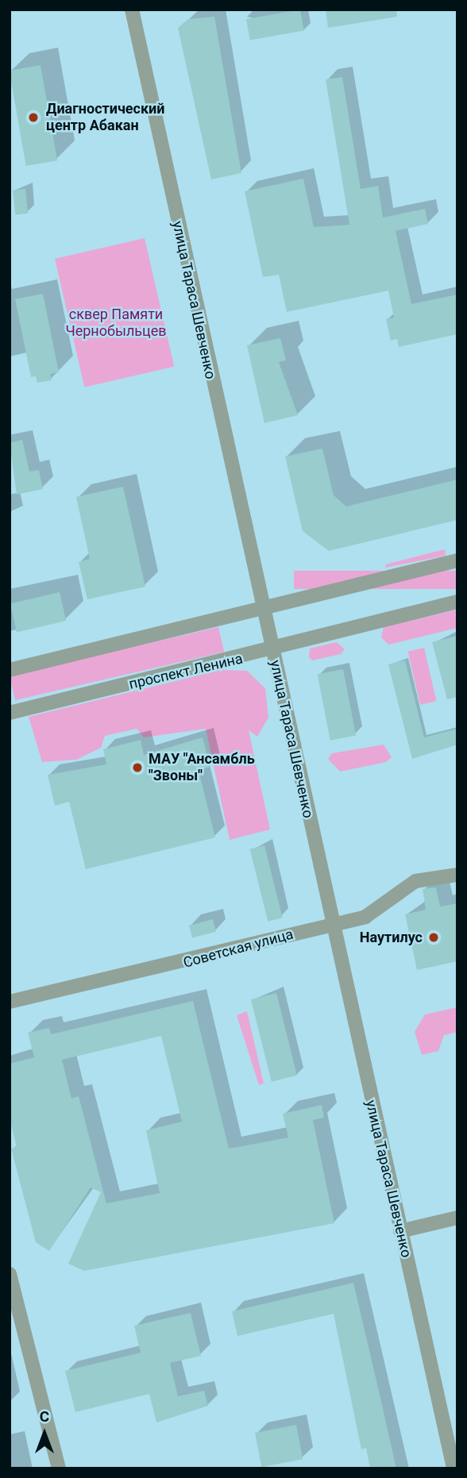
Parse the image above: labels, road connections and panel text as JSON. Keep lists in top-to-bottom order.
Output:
{
  "streets": {
    "street": ["улица Тараса Шевченко", "проспект Ленина", "Советская улица"]
  },
  "crossings": [
    ["улица Тараса Шевченко", "проспект Ленина"],
    ["улица Тараса Шевченко", "Советская улица"]
  ],
  "parks": ["сквер Памяти Чернобыльцев"],
  "places": ["Диагностический центр Абакан", "МАУ \"Ансамбль \"Звоны\"", "Наутилус"],
  "north": "top"
}
